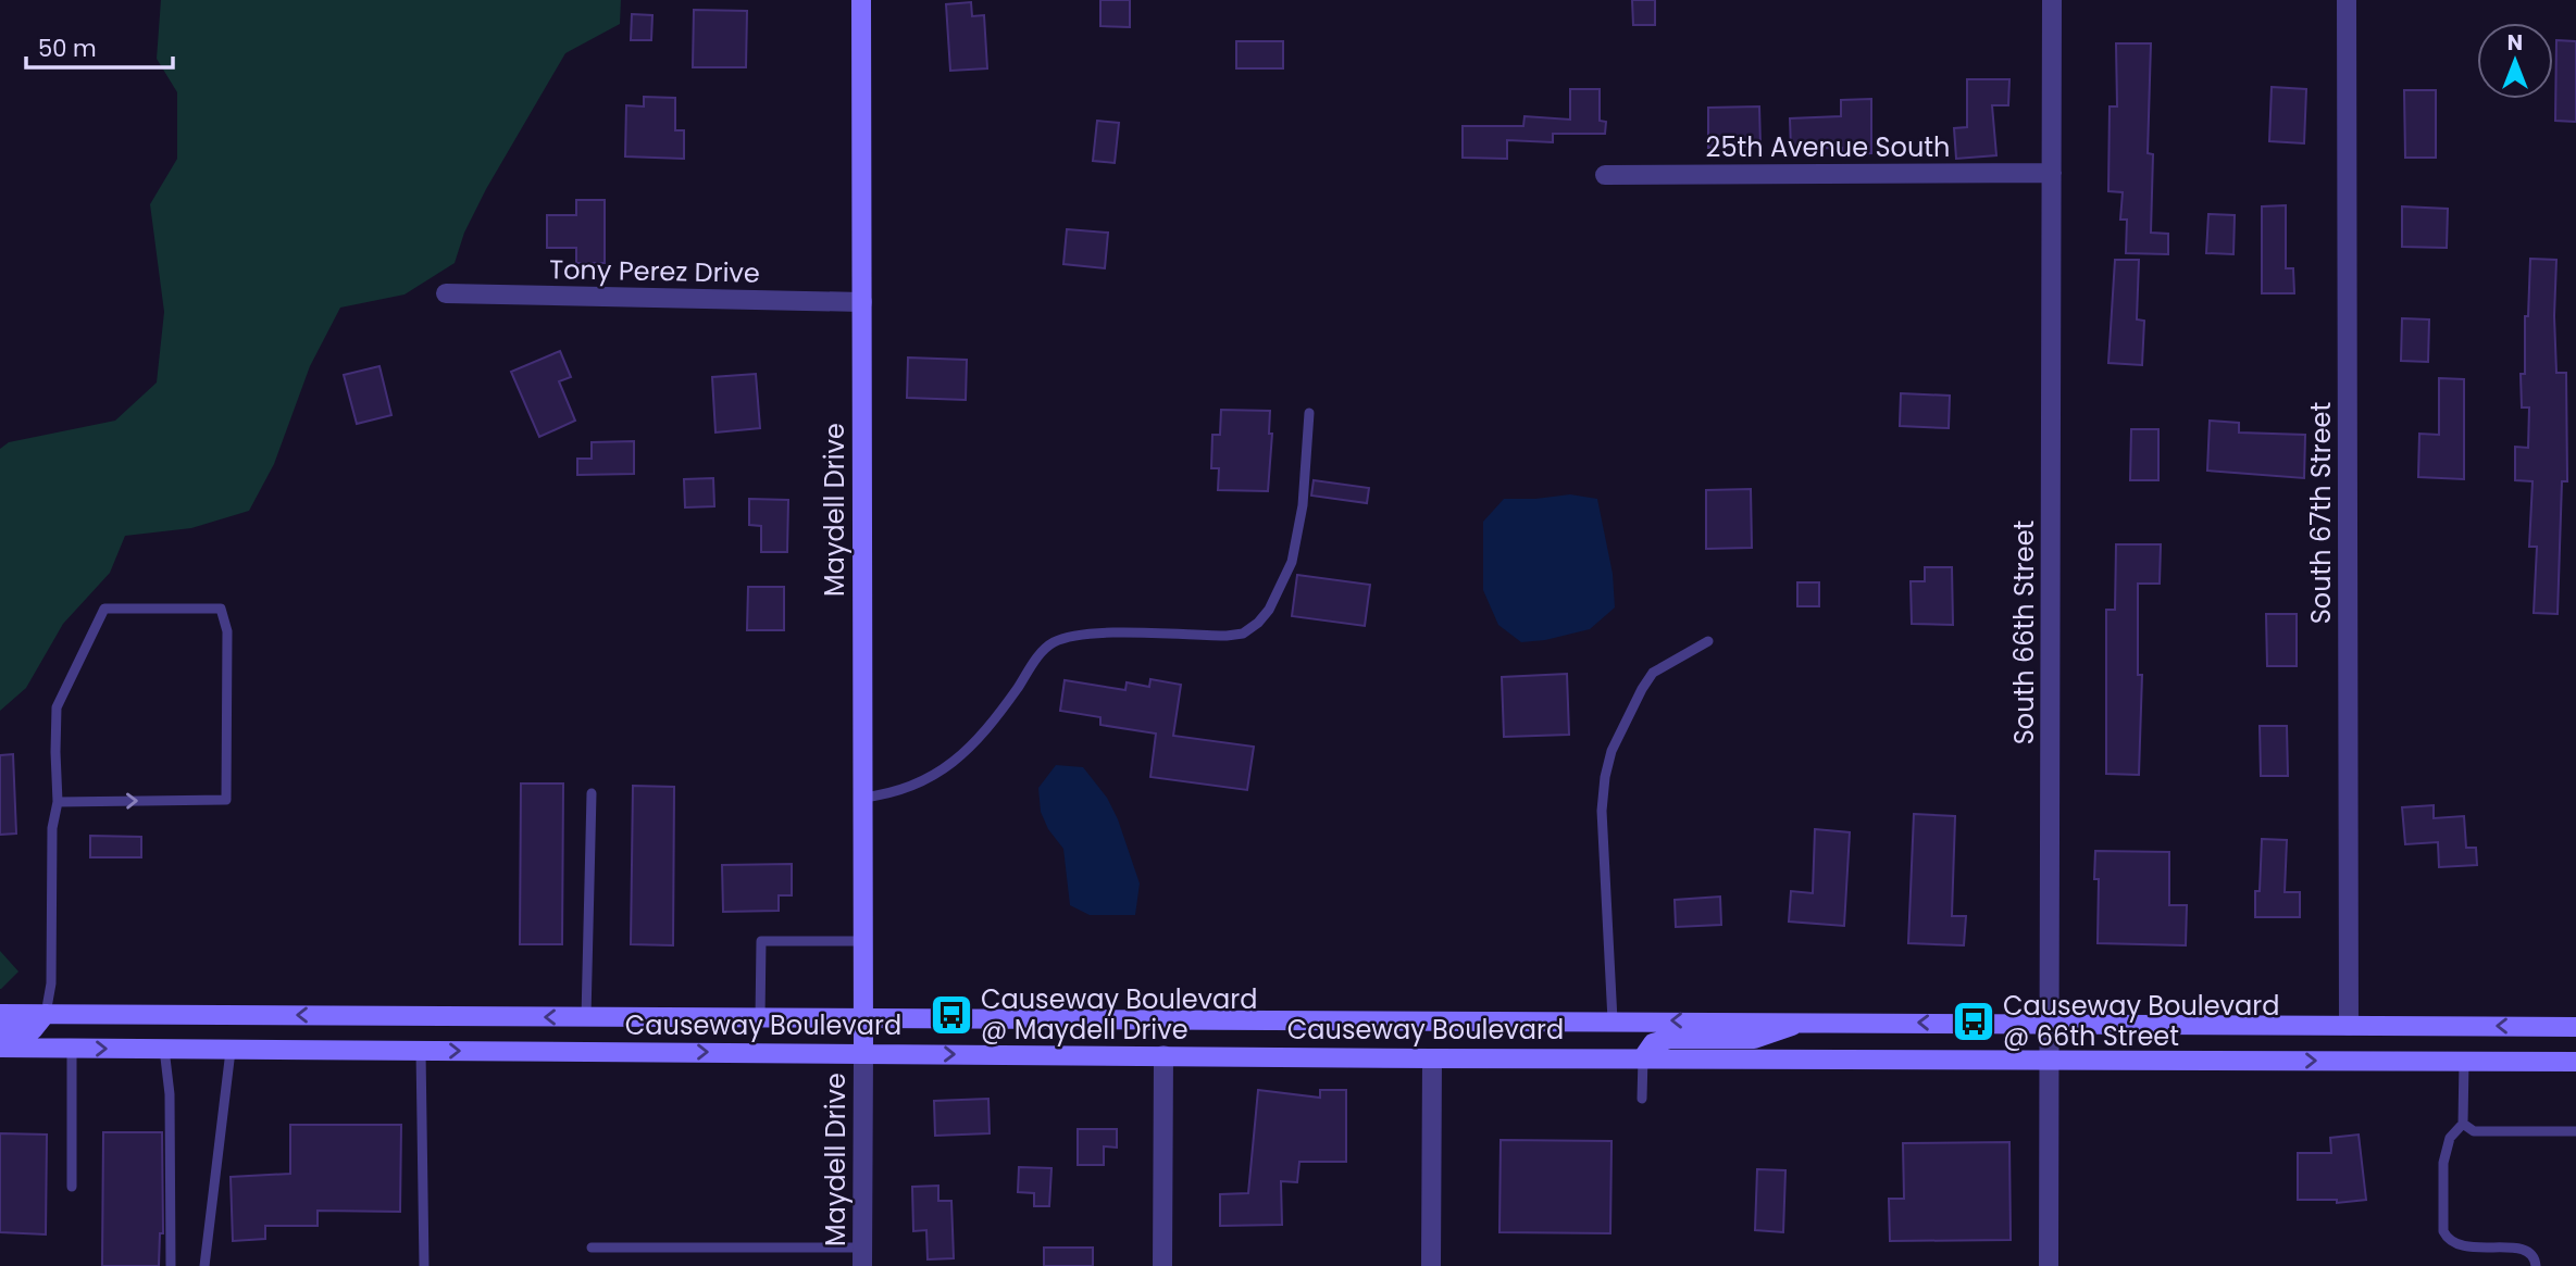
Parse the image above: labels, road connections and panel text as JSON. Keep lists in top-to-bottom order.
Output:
{
  "streets": {
    "main road": ["Maydell Drive", "Causeway Boulevard"],
    "street": [
      "25th Avenue South",
      "Tony Perez Drive",
      "South 67th Street",
      "South 66th Street"
    ]
  },
  "crossings": [
    ["25th Avenue South", "South 66th Street"],
    ["Tony Perez Drive", "Maydell Drive"],
    ["Maydell Drive", "Causeway Boulevard"],
    ["South 67th Street", "Causeway Boulevard"],
    ["South 66th Street", "Causeway Boulevard"]
  ],
  "places": {
    "bus stop": ["Causeway Boulevard @ Maydell Drive", "Causeway Boulevard @ 66th Street"]
  },
  "scale_bar": "50 m",
  "north": "top"
}
